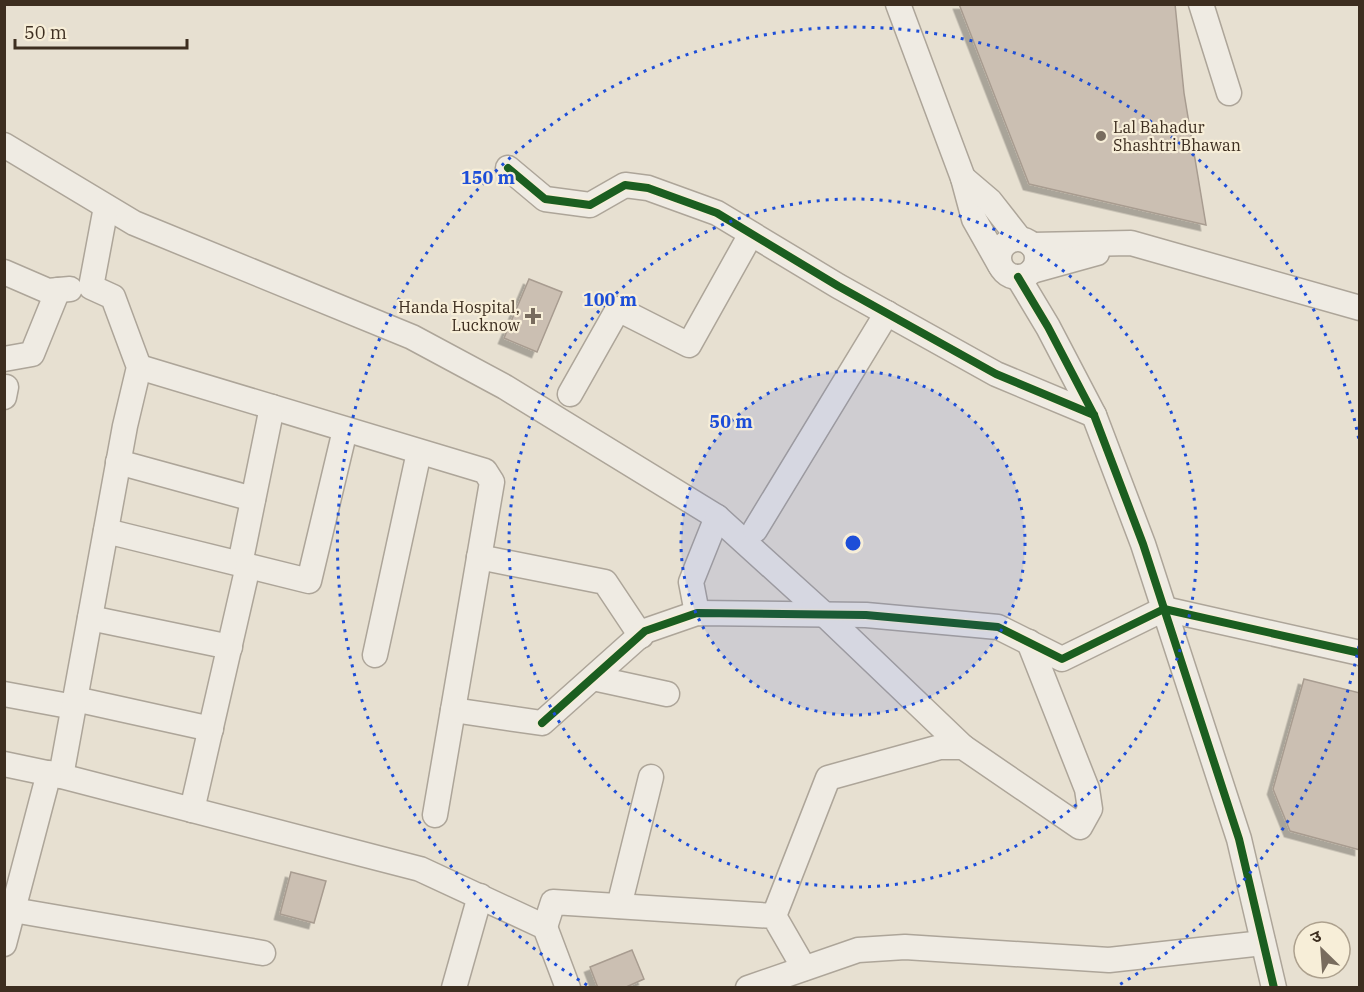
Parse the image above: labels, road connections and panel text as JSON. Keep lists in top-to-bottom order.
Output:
{
  "places": {
    "other": ["Lal Bahadur Shashtri Bhawan"],
    "health": ["Handa Hospital, Lucknow"]
  },
  "scale_bar": "50 m",
  "north": "top left",
  "rings": ["150 m", "100 m", "50 m"]
}
